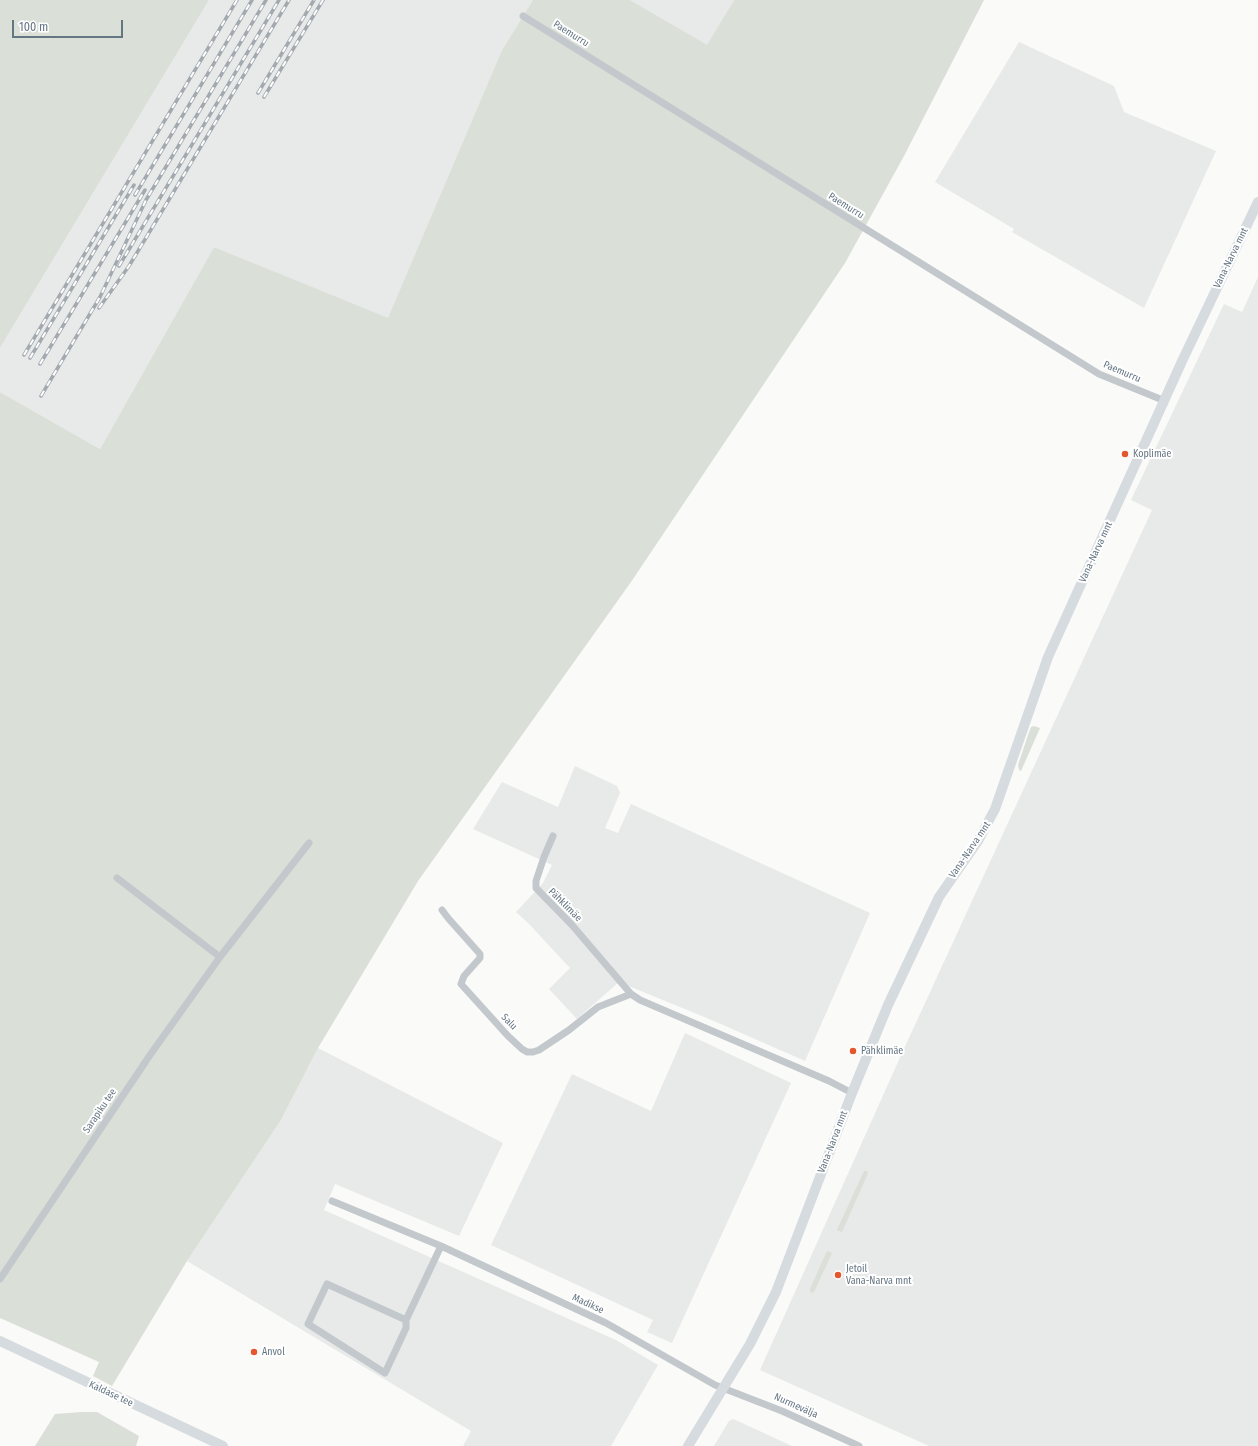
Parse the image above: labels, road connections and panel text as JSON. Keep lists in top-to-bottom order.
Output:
{
  "streets": {
    "main road": ["Vana-Narva mnt", "Kaldase tee"],
    "street": [
      "Paemurru",
      "Pähklimäe",
      "Salu",
      "Sarapiku tee",
      "Madikse",
      "Nurmevälja"
    ]
  },
  "crossings": [
    ["Paemurru", "Vana-Narva mnt"],
    ["Vana-Narva mnt", "Pähklimäe"],
    ["Vana-Narva mnt", "Madikse"],
    ["Vana-Narva mnt", "Nurmevälja"],
    ["Pähklimäe", "Salu"],
    ["Madikse", "Nurmevälja"]
  ],
  "places": [
    "Koplimäe",
    "Pähklimäe",
    "Jetoil Vana-Narva mnt",
    "Anvol"
  ],
  "scale_bar": "100 m"
}
